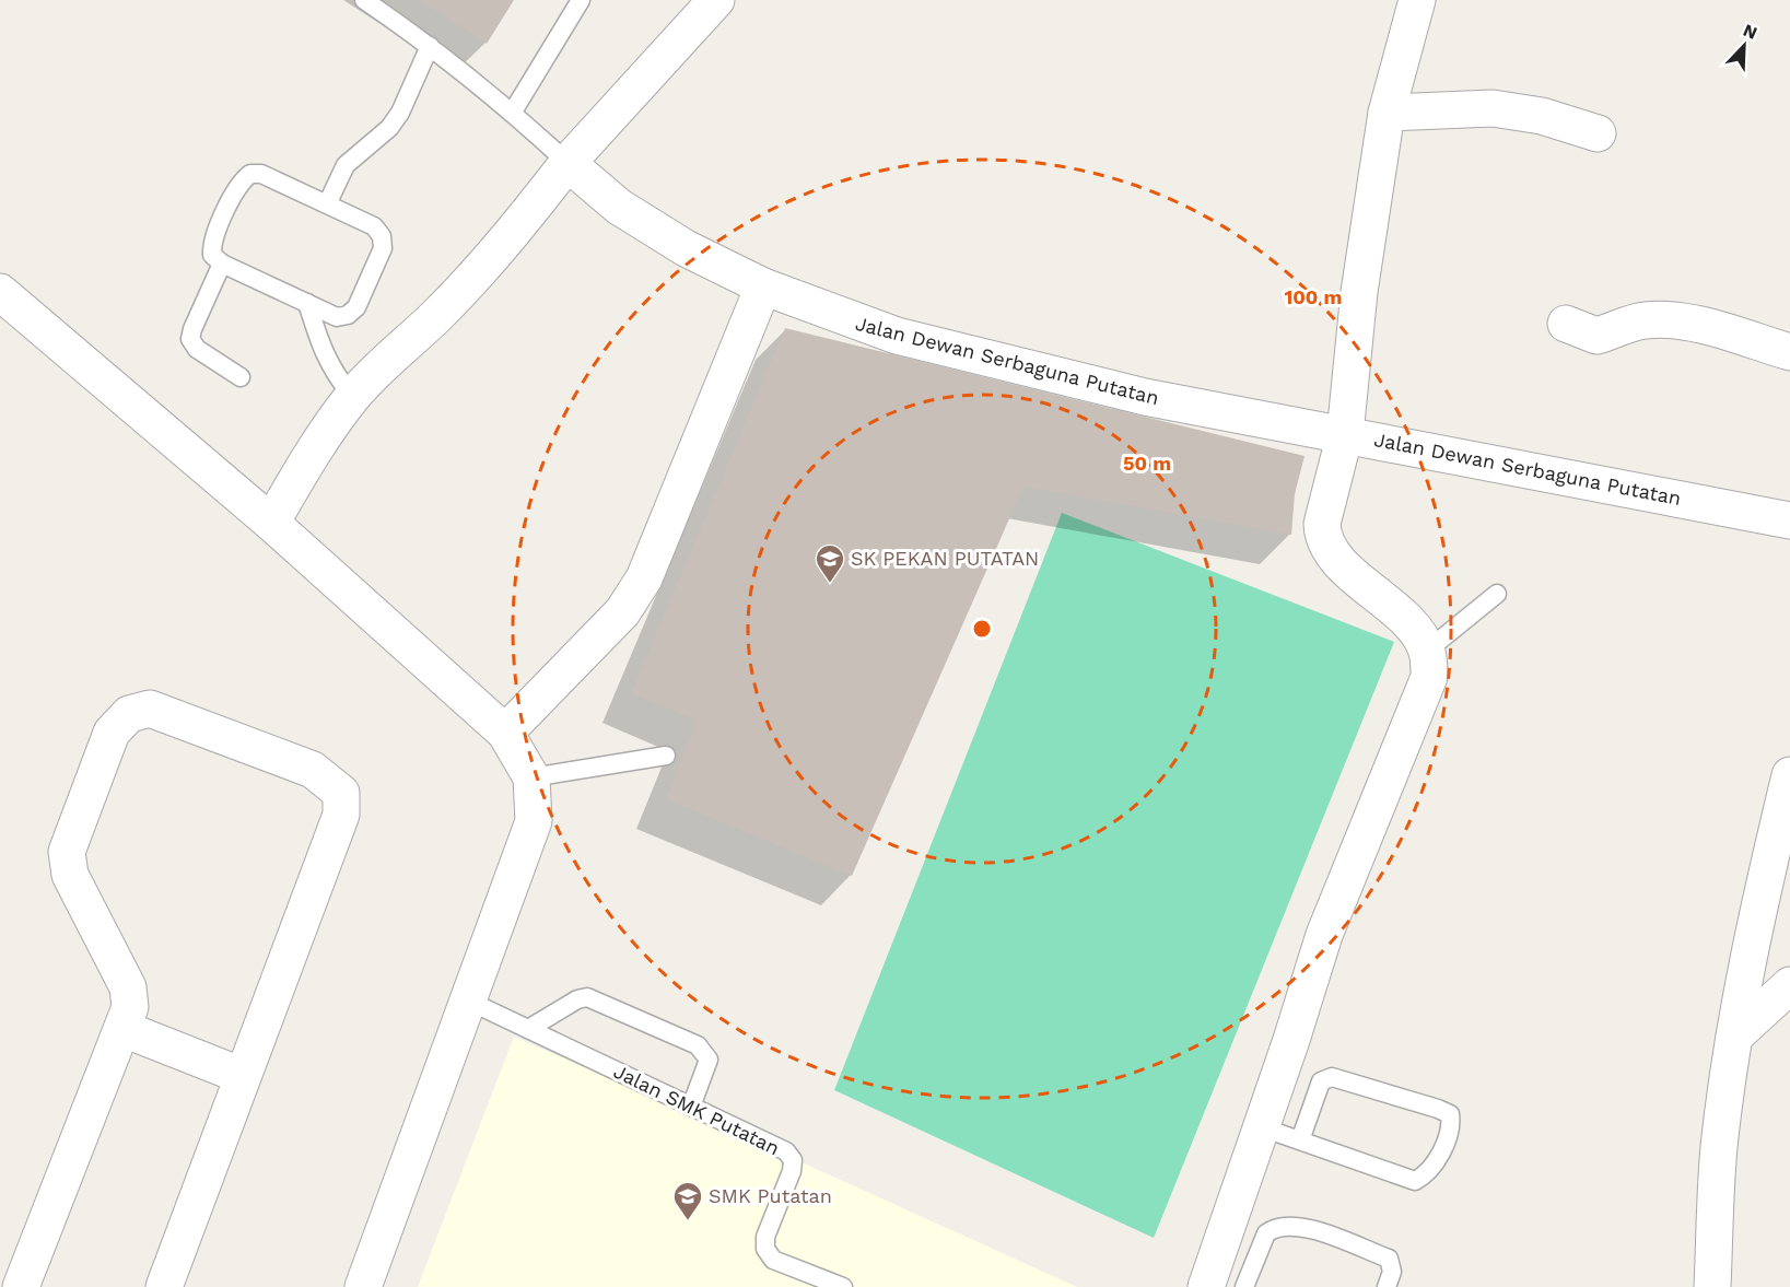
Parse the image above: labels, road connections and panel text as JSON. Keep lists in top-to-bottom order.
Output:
{
  "streets": {
    "street": ["Jalan Dewan Serbaguna Putatan"],
    "lane": ["Jalan SMK Putatan"]
  },
  "places": {
    "school or university": ["SK PEKAN PUTATAN", "SMK Putatan"]
  },
  "north": "top right",
  "rings": ["100 m", "50 m"]
}
